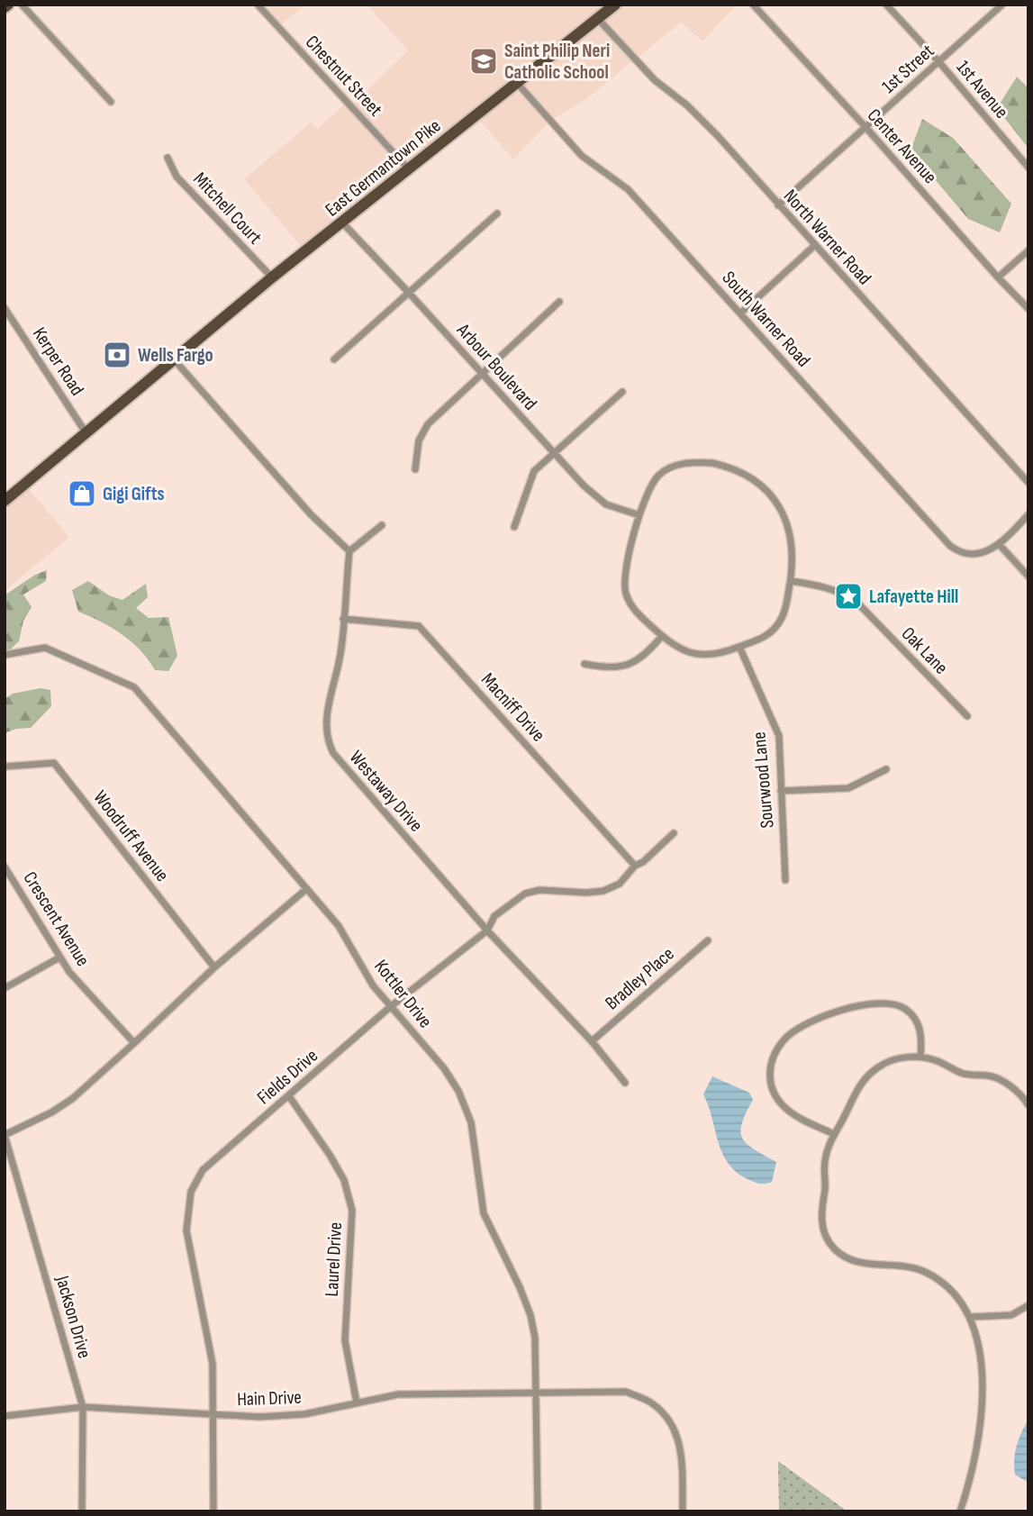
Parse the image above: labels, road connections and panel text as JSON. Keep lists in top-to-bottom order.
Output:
{
  "streets": {
    "main road": ["East Germantown Pike"],
    "street": [
      "1st Street",
      "Chestnut Street",
      "1st Avenue",
      "Center Avenue",
      "Mitchell Court",
      "North Warner Road",
      "South Warner Road",
      "Kerper Road",
      "Arbour Boulevard",
      "Oak Lane",
      "Macniff Drive",
      "Sourwood Lane",
      "Westaway Drive",
      "Woodruff Avenue",
      "Crescent Avenue",
      "Bradley Place",
      "Kottler Drive",
      "Fields Drive",
      "Laurel Drive",
      "Jackson Drive",
      "Hain Drive"
    ]
  },
  "crossings": [
    ["1st Street", "1st Avenue"],
    ["1st Street", "Center Avenue"],
    ["1st Street", "North Warner Road"],
    ["Chestnut Street", "East Germantown Pike"],
    ["East Germantown Pike", "Mitchell Court"],
    ["East Germantown Pike", "North Warner Road"],
    ["East Germantown Pike", "South Warner Road"],
    ["East Germantown Pike", "Kerper Road"],
    ["East Germantown Pike", "Arbour Boulevard"],
    ["Arbour Boulevard", "Oak Lane"],
    ["Arbour Boulevard", "Sourwood Lane"],
    ["Oak Lane", "Sourwood Lane"],
    ["Macniff Drive", "Westaway Drive"],
    ["Macniff Drive", "Fields Drive"],
    ["Westaway Drive", "Bradley Place"],
    ["Westaway Drive", "Fields Drive"],
    ["Kottler Drive", "Fields Drive"],
    ["Kottler Drive", "Hain Drive"],
    ["Fields Drive", "Laurel Drive"],
    ["Fields Drive", "Hain Drive"],
    ["Laurel Drive", "Hain Drive"],
    ["Jackson Drive", "Hain Drive"]
  ],
  "places": {
    "school or university": ["Saint Philip Neri Catholic School"],
    "bank": ["Wells Fargo"],
    "shop": ["Gigi Gifts"],
    "place": ["Lafayette Hill"]
  }
}
